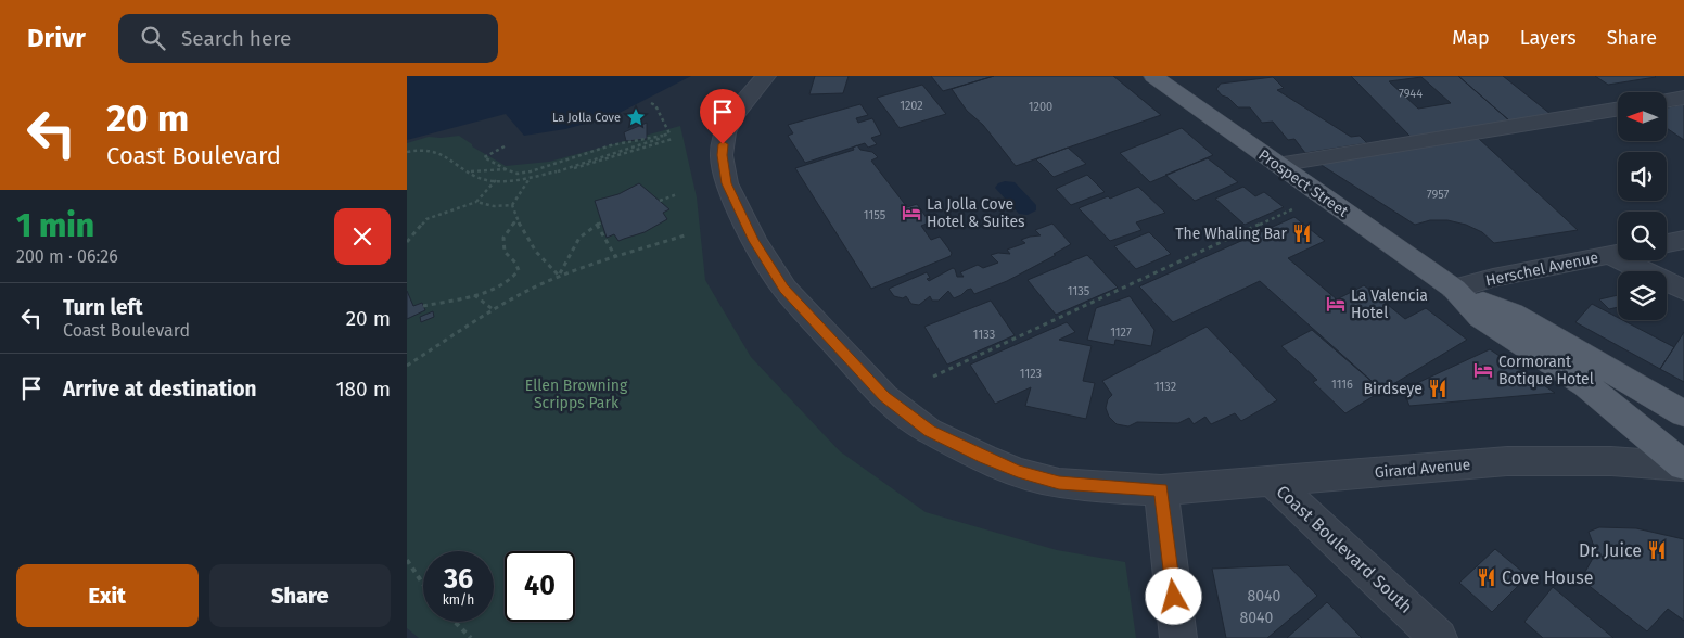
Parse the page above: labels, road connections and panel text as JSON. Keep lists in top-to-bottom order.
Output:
{
  "streets": {
    "main road": ["Prospect Street"],
    "street": ["Herschel Avenue", "Girard Avenue", "Coast Boulevard South"]
  },
  "crossings": [
    ["Prospect Street", "Herschel Avenue"],
    ["Prospect Street", "Girard Avenue"],
    ["Girard Avenue", "Coast Boulevard South"]
  ],
  "parks": ["Ellen Browning Scripps Park"],
  "places": {
    "place": ["La Jolla Cove"],
    "hotel": ["La Jolla Cove Hotel & Suites", "La Valencia Hotel", "Cormorant Botique Hotel"],
    "restaurant": [
      "The Whaling Bar",
      "Birdseye",
      "Dr. Juice",
      "Cove House"
    ]
  },
  "house_numbers": [
    "7944",
    "1202",
    "1200",
    "7957",
    "1155",
    "1135",
    "1127",
    "1133",
    "1123",
    "1116",
    "1132",
    "8040",
    "8040"
  ],
  "north": "left",
  "page": {
    "header": "Drivr",
    "search": "Search here",
    "nav": ["Map", "Layers", "Share"],
    "turn": ["20 m", "Coast Boulevard"],
    "heading": ["1 min", "200 m · 06:26"],
    "list": [
      {
        "name": "Turn left",
        "note": "Coast Boulevard",
        "value": "20 m"
      },
      {
        "name": "Arrive at destination",
        "value": "180 m"
      }
    ],
    "speed": "36 km/h",
    "limit": "40",
    "buttons": ["Exit", "Share"]
  }
}
